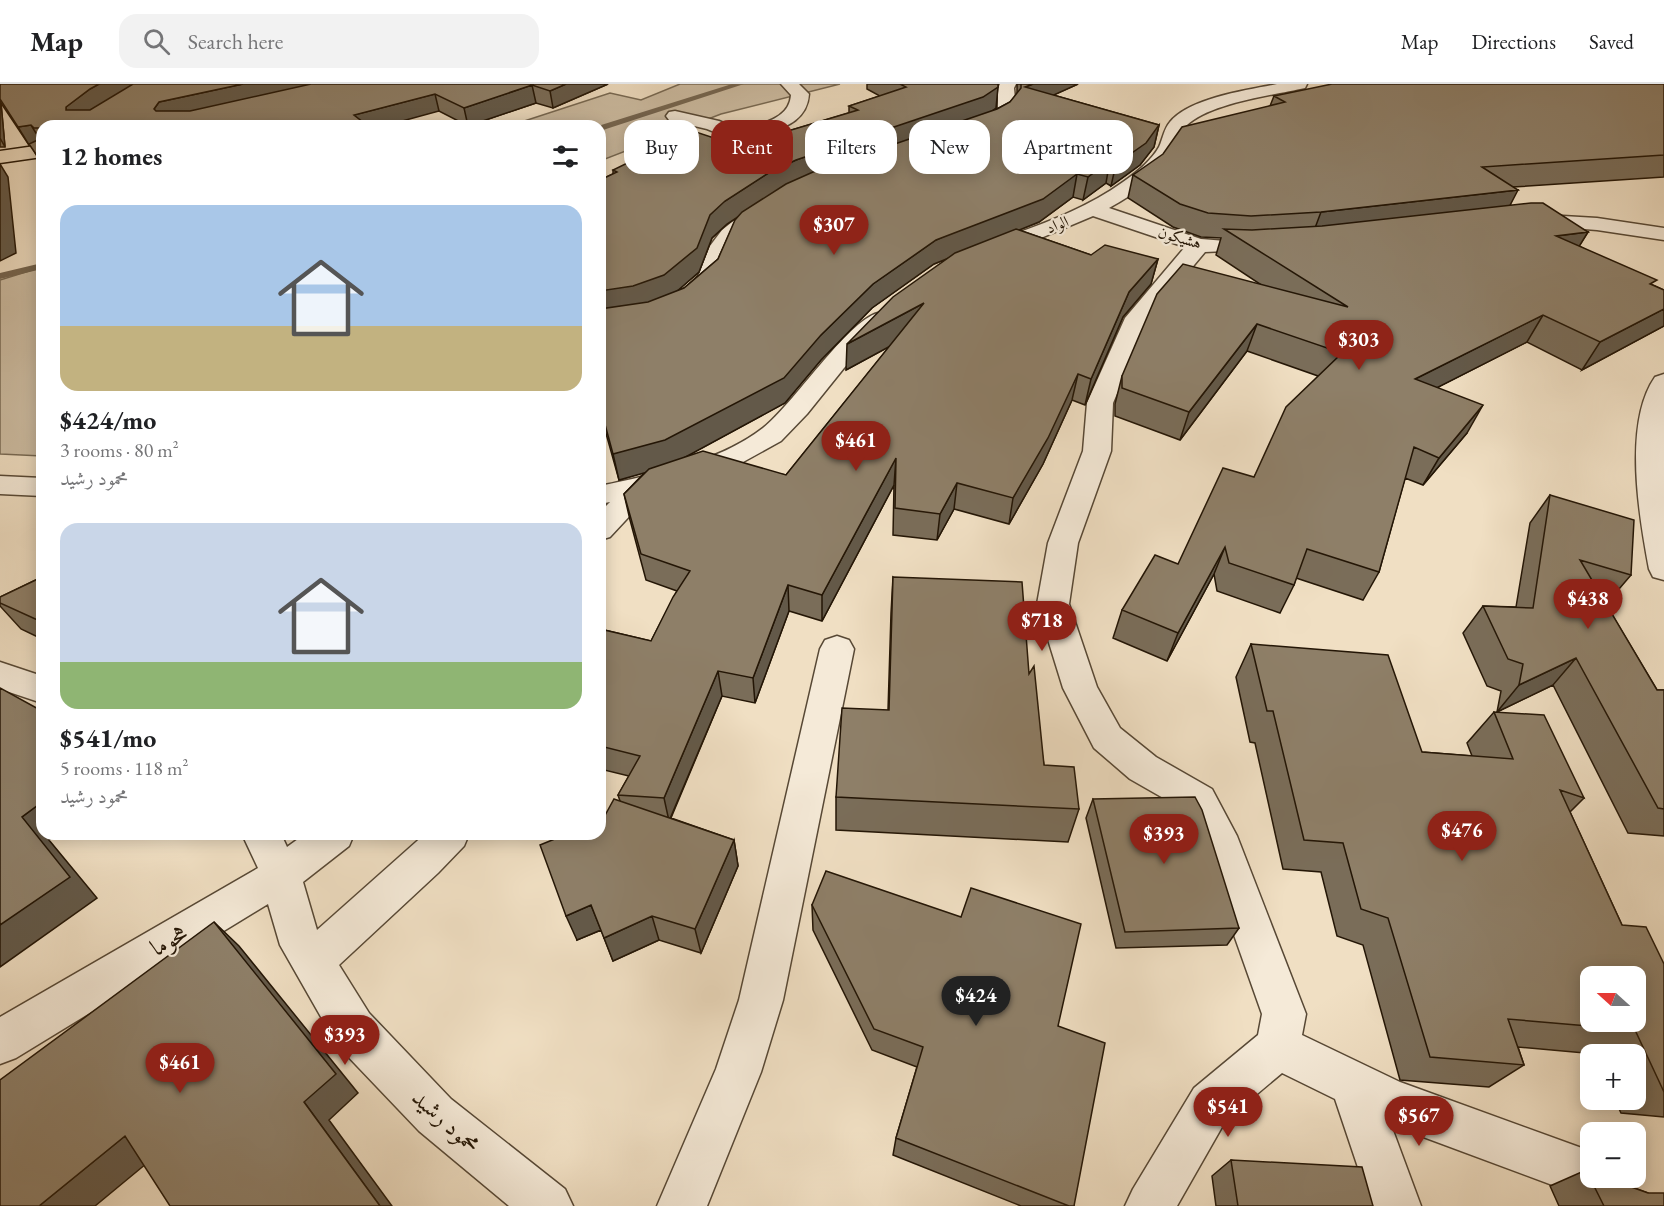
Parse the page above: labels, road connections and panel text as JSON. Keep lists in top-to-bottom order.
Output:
{
  "streets": {
    "street": [
      "الواد",
      "هشيكون",
      "هحوما",
      "محمود رشيد"
    ]
  },
  "crossings": [
    ["الواد", "هشيكون"],
    ["هحوما", "محمود رشيد"]
  ],
  "north": "left",
  "page": {
    "header": "Map",
    "search": "Search here",
    "nav": ["Map", "Directions", "Saved"],
    "chip": [
      "Buy",
      "Rent",
      "Filters",
      "New",
      "Apartment"
    ],
    "heading": "12 homes",
    "list": [
      {
        "name": "$424/mo",
        "note": "3 rooms · 80 m² · محمود رشيد"
      },
      {
        "name": "$541/mo",
        "note": "5 rooms · 118 m² · محمود رشيد"
      }
    ],
    "price": [
      "$307",
      "$303",
      "$461",
      "$438",
      "$718",
      "$476",
      "$393",
      "$424",
      "$393",
      "$461",
      "$541",
      "$567"
    ],
    "map_buttons": ["+", "−"]
  }
}
